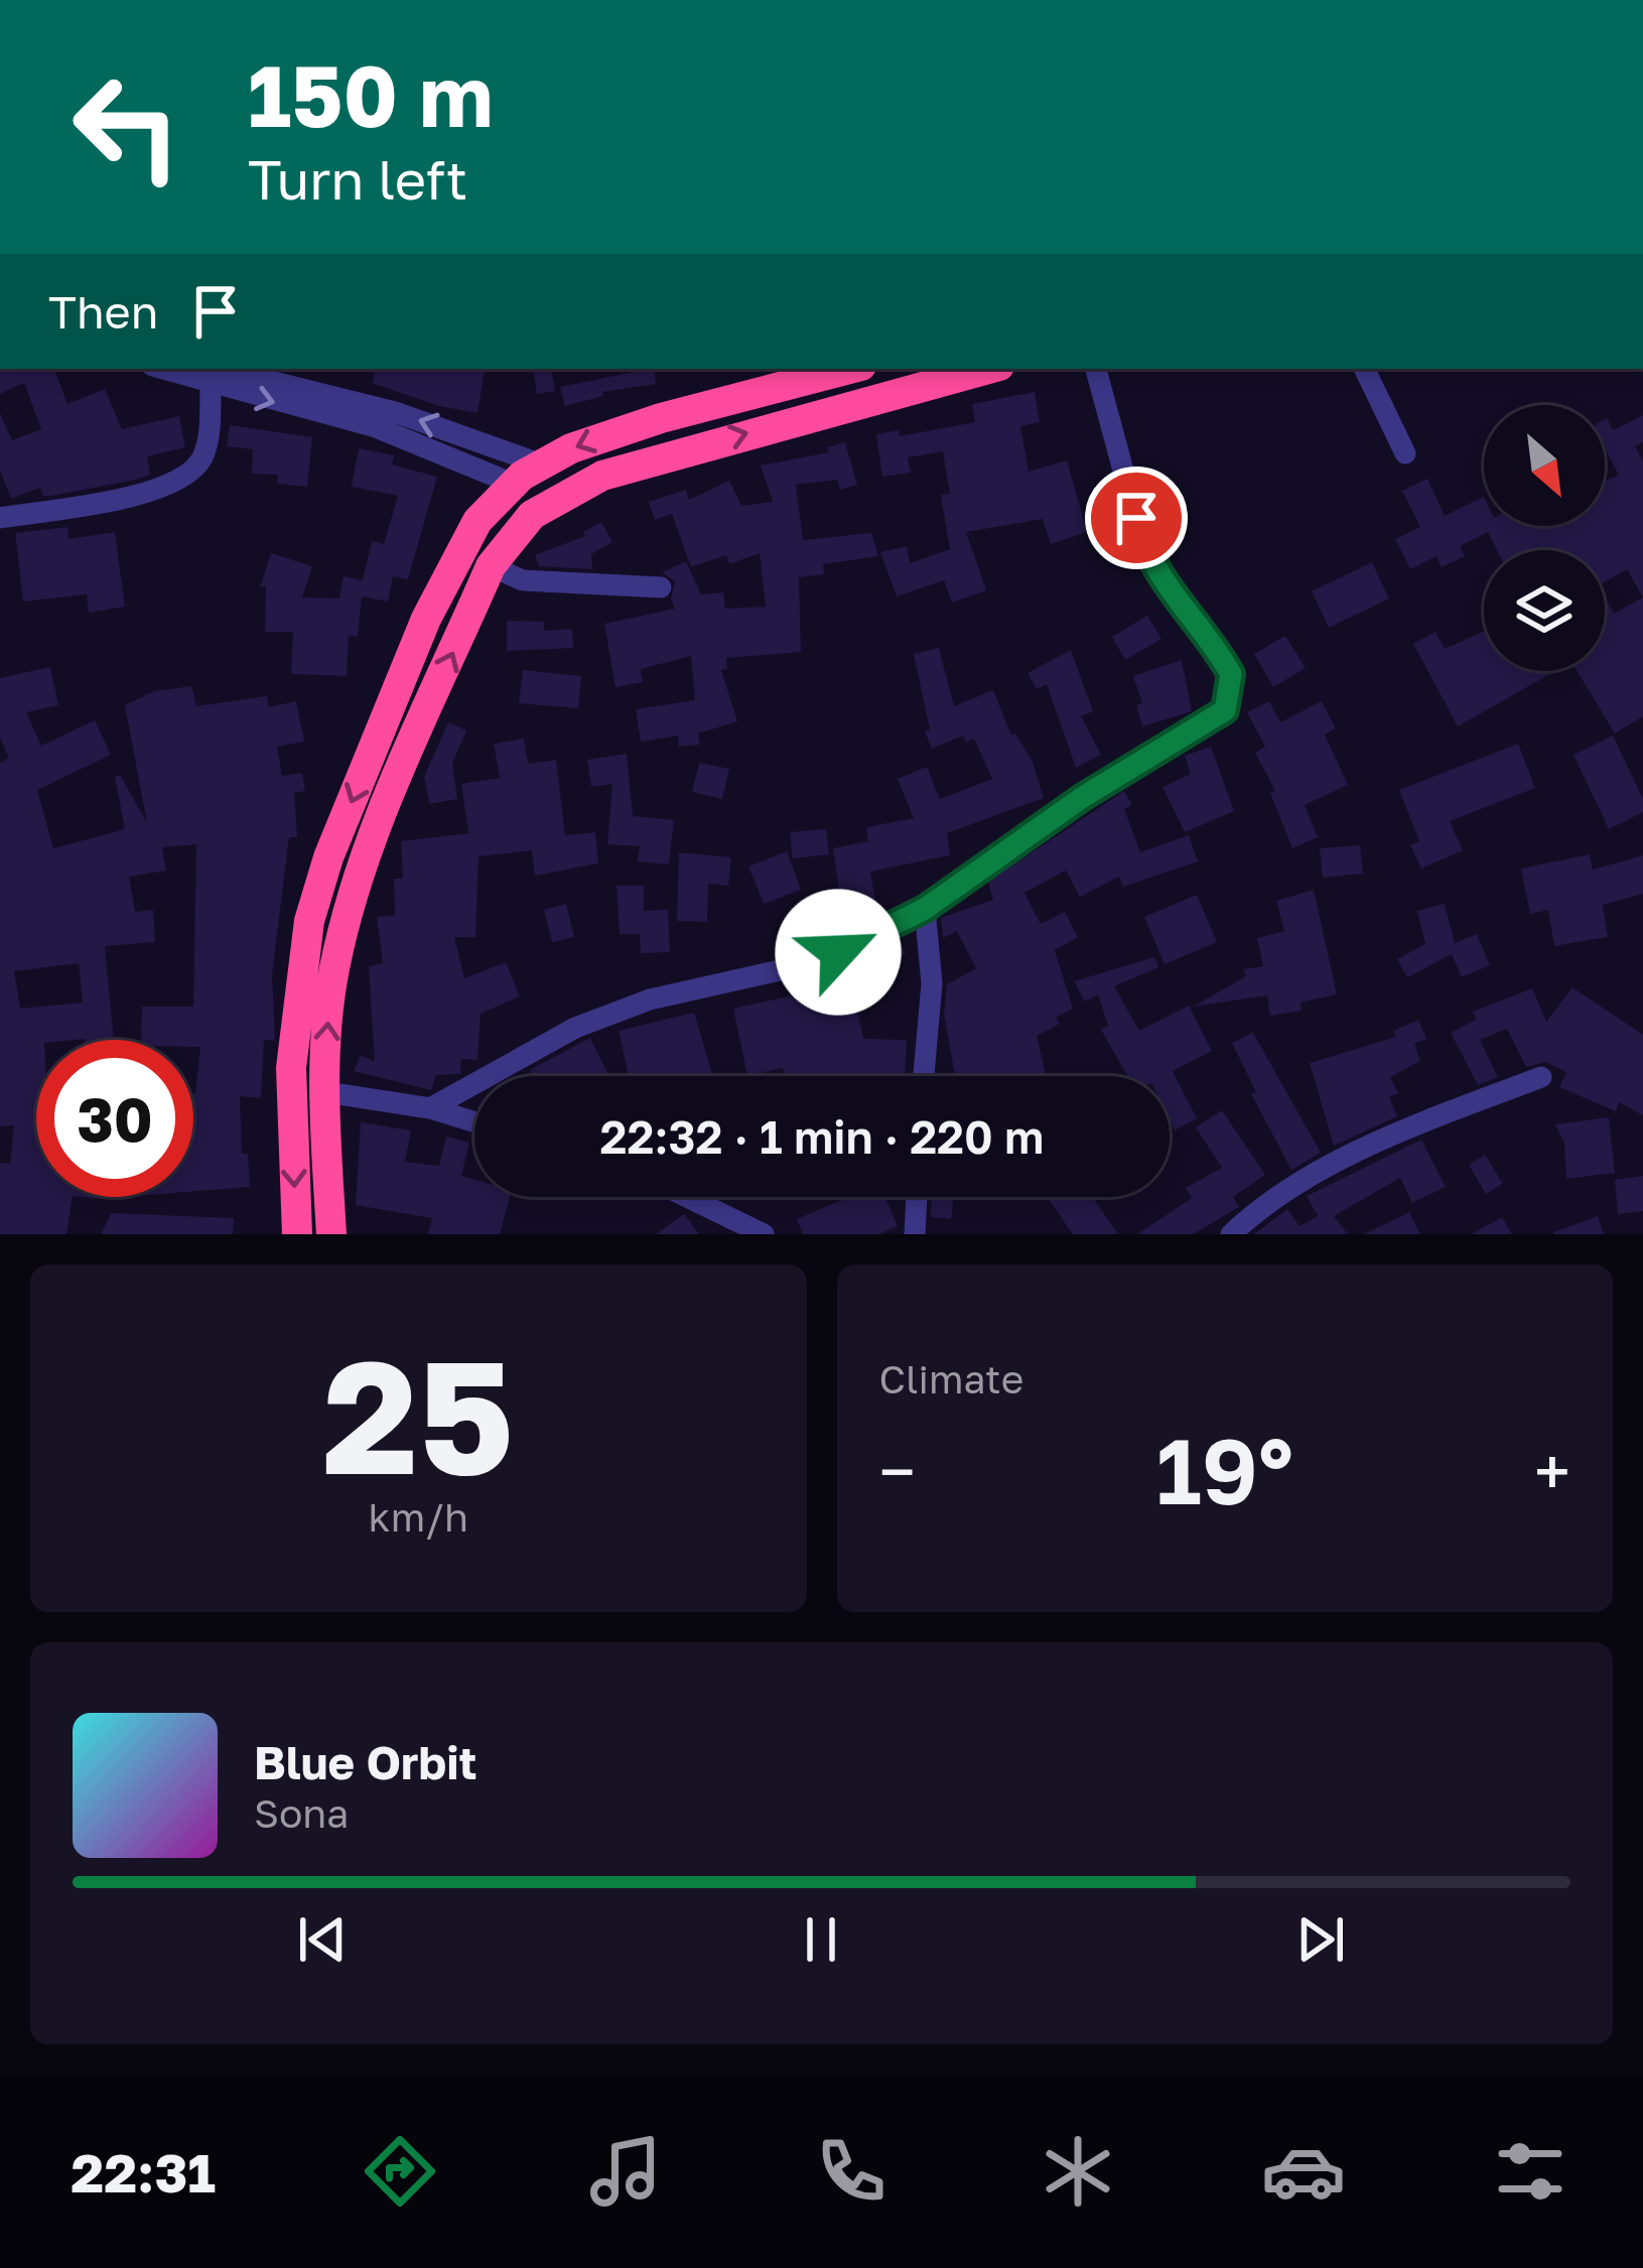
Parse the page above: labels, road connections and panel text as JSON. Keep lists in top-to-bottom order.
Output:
{
  "north": "bottom right",
  "page": {
    "turn": ["150 m", "Turn left"],
    "then": "Then",
    "limit": "30",
    "trip": "22:32 · 1 min · 220 m",
    "tile": [
      ["25", "km/h"],
      "Climate"
    ],
    "heat": ["−", "19°", "+"],
    "song": ["Blue Orbit", "Sona"],
    "tabs": "22:31"
  }
}
